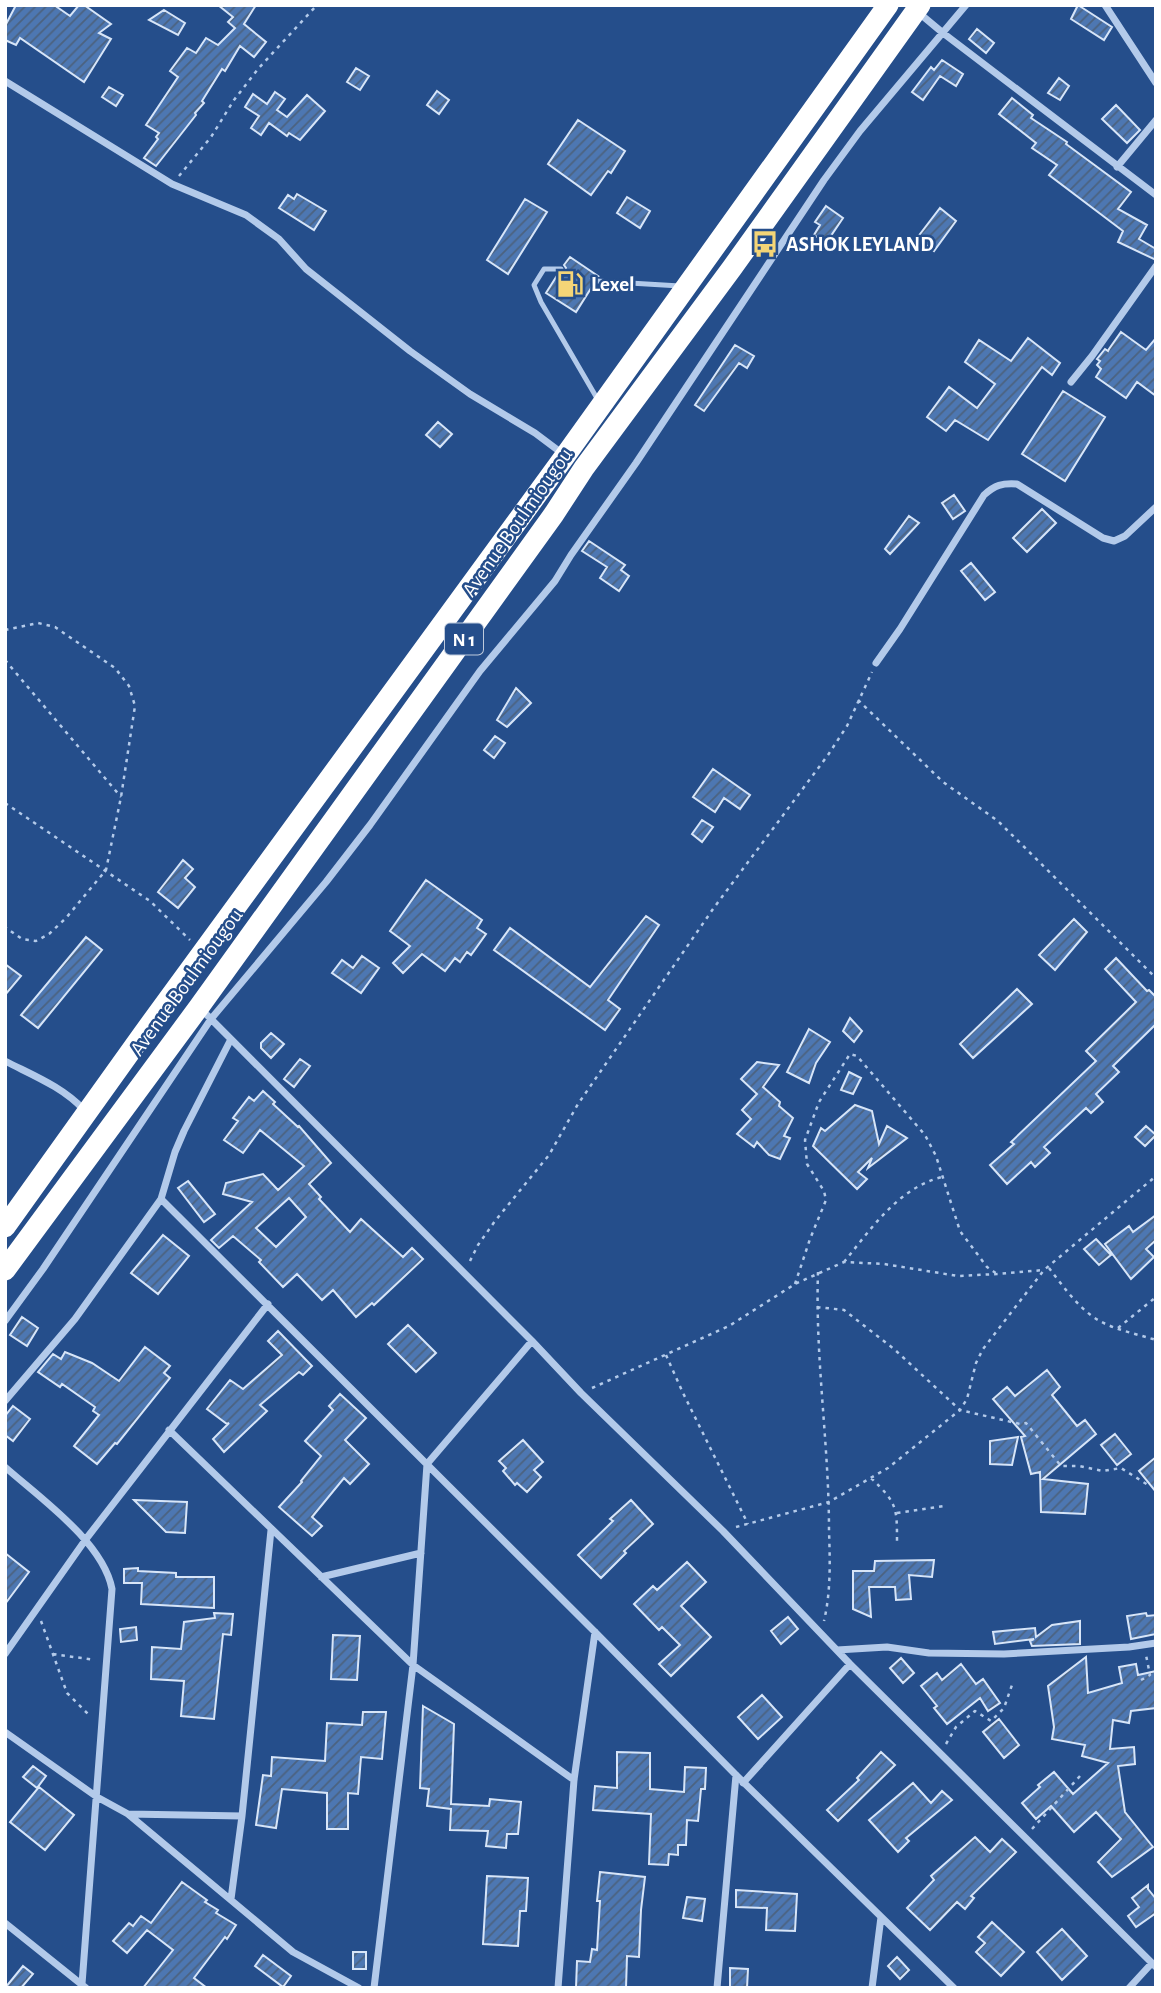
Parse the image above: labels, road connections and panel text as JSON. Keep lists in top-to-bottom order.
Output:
{
  "streets": {
    "highway": ["Avenue Boulmiougou", "N 1"]
  },
  "places": {
    "bus stop": ["ASHOK LEYLAND"],
    "fuel station": ["Lexel"]
  }
}
